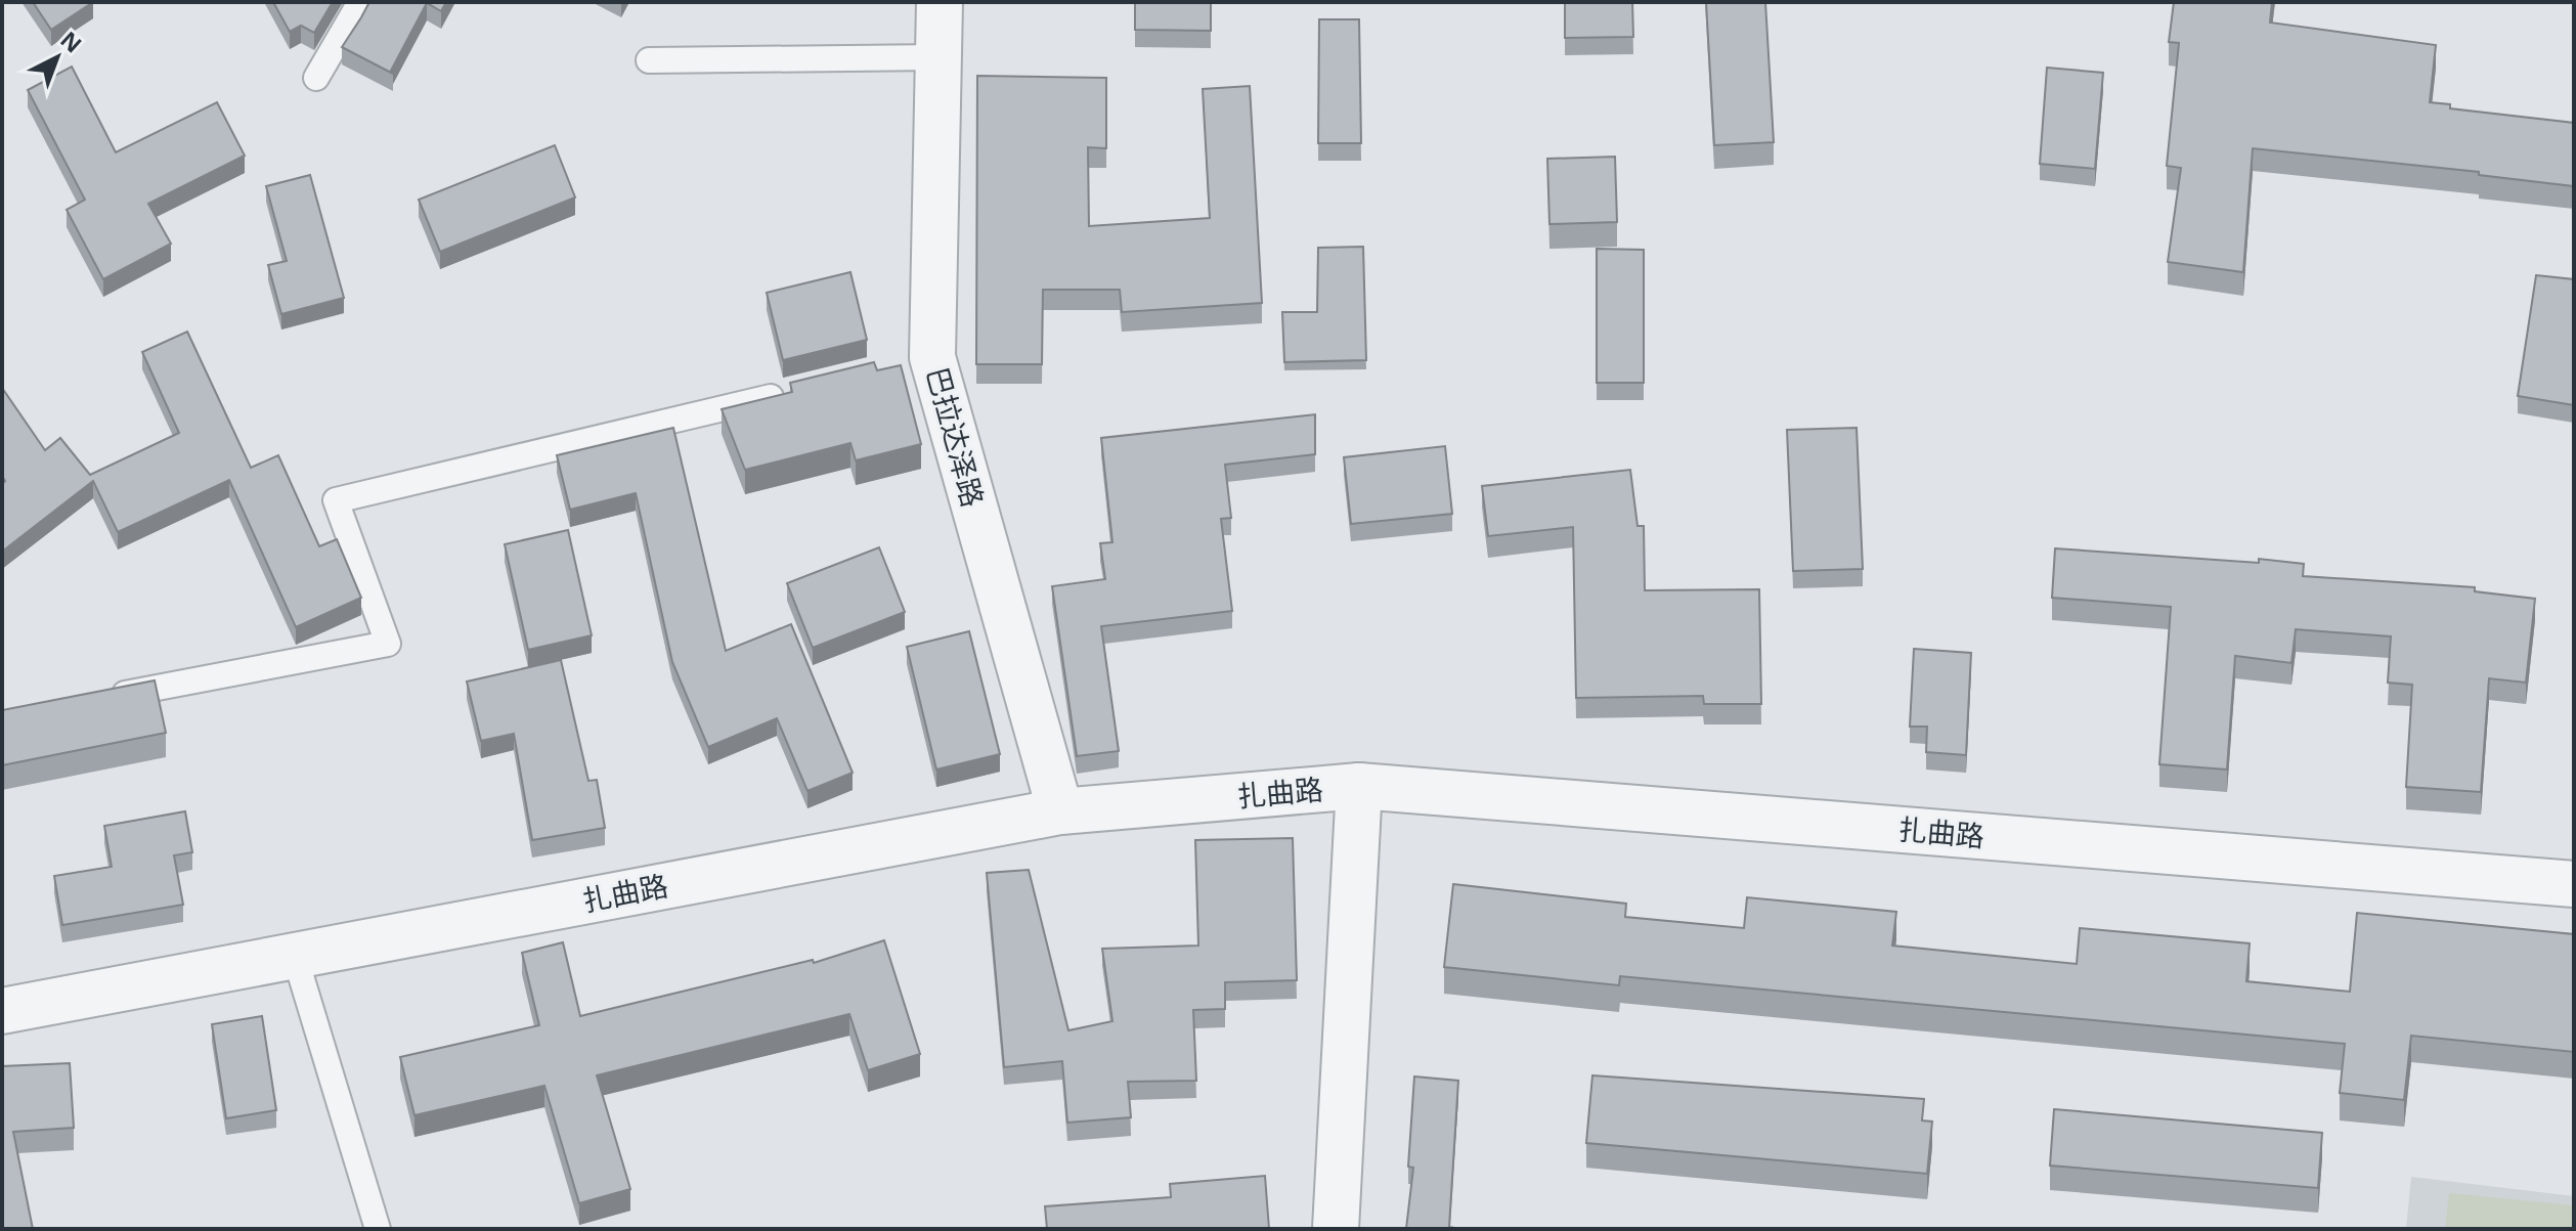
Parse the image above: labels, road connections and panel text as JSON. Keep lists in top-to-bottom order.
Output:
{
  "streets": {
    "street": ["巴拉达泽路", "扎曲路"]
  },
  "crossings": [
    ["巴拉达泽路", "扎曲路"]
  ],
  "north": "top right"
}
